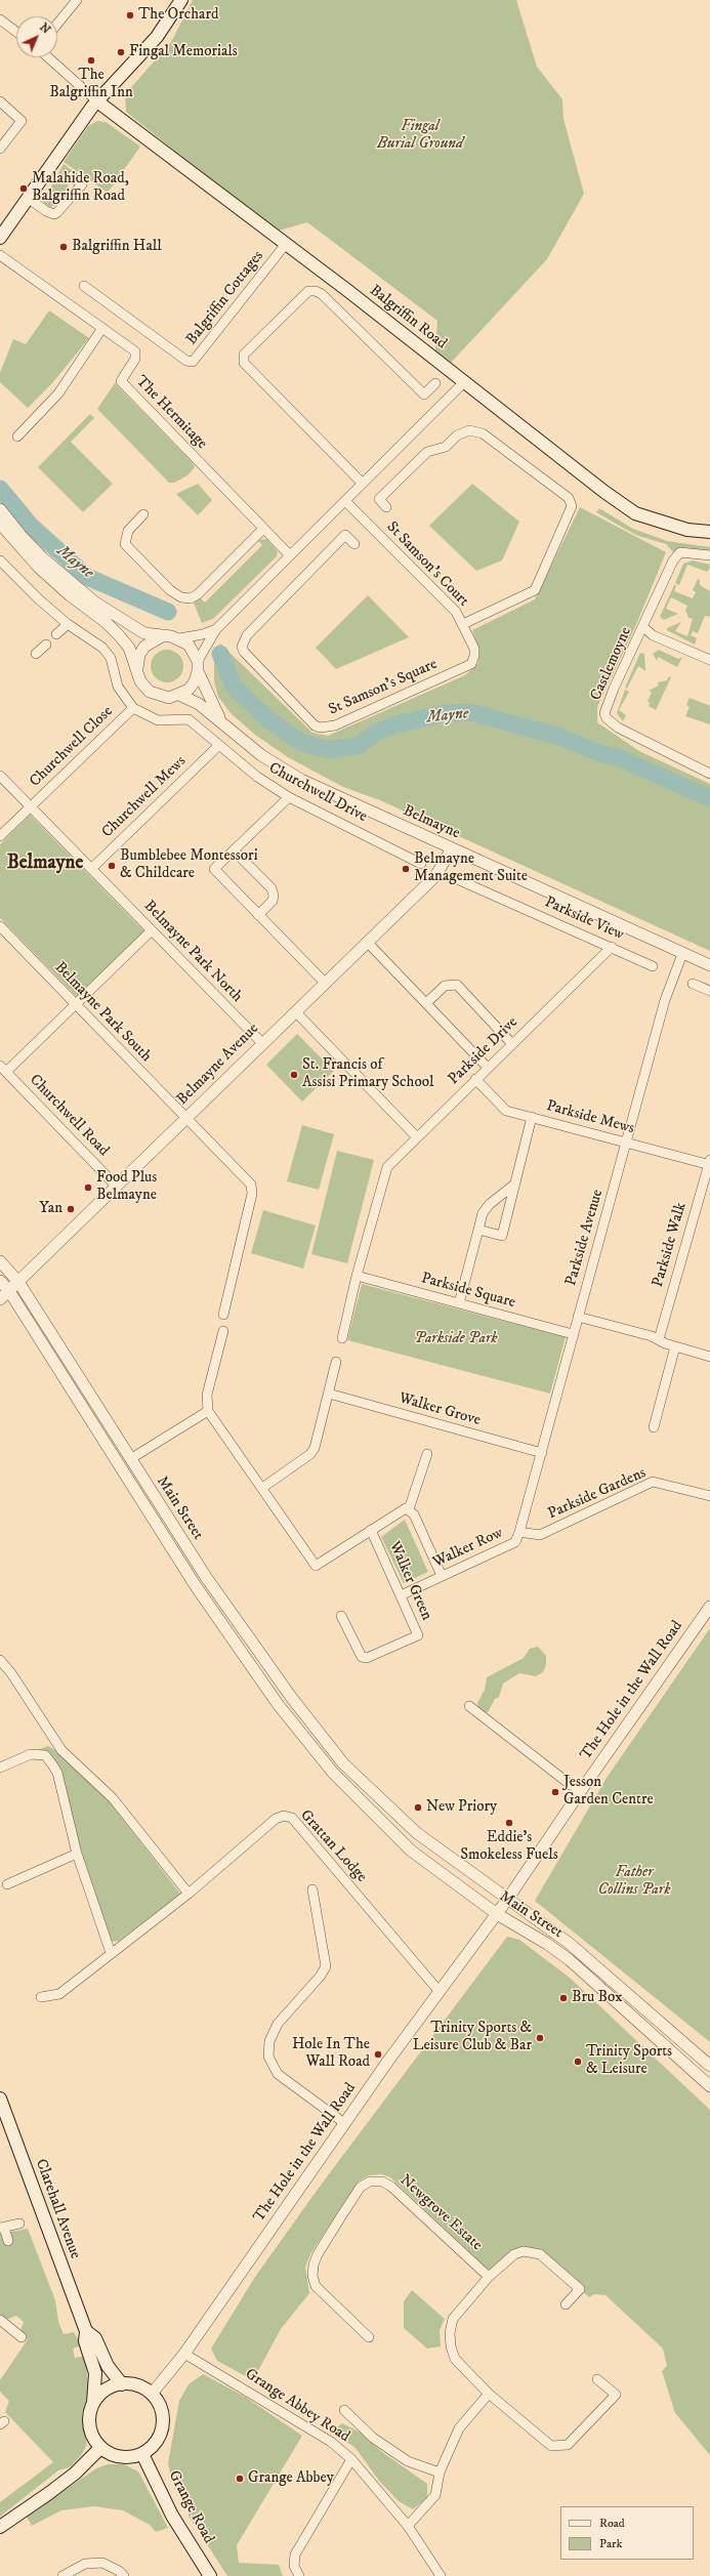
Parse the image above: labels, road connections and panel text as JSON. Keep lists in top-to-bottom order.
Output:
{
  "streets": {
    "main road": ["Balgriffin Road", "Clarehall Avenue", "Grange Road"],
    "street": [
      "Balgriffin Cottages",
      "The Hermitage",
      "St Samson's Court",
      "Castlemoyne",
      "St Samson's Square",
      "Churchwell Close",
      "Churchwell Drive",
      "Churchwell Mews",
      "Belmayne",
      "Parkside View",
      "Belmayne Park North",
      "Belmayne Park South",
      "Parkside Drive",
      "Belmayne Avenue",
      "Churchwell Road",
      "Parkside Mews",
      "Parkside Avenue",
      "Parkside Walk",
      "Parkside Square",
      "Walker Grove",
      "Parkside Gardens",
      "Main Street",
      "Walker Row",
      "Walker Green",
      "The Hole in the Wall Road",
      "Grattan Lodge",
      "Newgrove Estate",
      "Grange Abbey Road"
    ]
  },
  "crossings": [
    ["Balgriffin Cottages", "Balgriffin Road"],
    ["St Samson's Court", "St Samson's Square"],
    ["Churchwell Close", "Churchwell Drive"],
    ["Churchwell Close", "Belmayne Park North"],
    ["Churchwell Drive", "Churchwell Mews"],
    ["Churchwell Mews", "Belmayne Park North"],
    ["Belmayne", "Belmayne Avenue"],
    ["Belmayne", "Parkside Avenue"],
    ["Parkside View", "Parkside Drive"],
    ["Belmayne Park North", "Belmayne Avenue"],
    ["Belmayne Park South", "Belmayne Avenue"],
    ["Parkside Drive", "Parkside Mews"],
    ["Parkside Drive", "Parkside Square"],
    ["Belmayne Avenue", "Churchwell Road"],
    ["Belmayne Avenue", "Main Street"],
    ["Parkside Mews", "Parkside Avenue"],
    ["Parkside Mews", "Parkside Walk"],
    ["Parkside Avenue", "Parkside Square"],
    ["Parkside Avenue", "Walker Grove"],
    ["Parkside Avenue", "Parkside Gardens"],
    ["Parkside Avenue", "Walker Row"],
    ["Parkside Gardens", "Walker Row"],
    ["Main Street", "The Hole in the Wall Road"],
    ["Walker Row", "Walker Green"],
    ["The Hole in the Wall Road", "Grattan Lodge"],
    ["The Hole in the Wall Road", "Clarehall Avenue"],
    ["The Hole in the Wall Road", "Grange Abbey Road"],
    ["The Hole in the Wall Road", "Grange Road"],
    ["Clarehall Avenue", "Grange Road"]
  ],
  "districts": ["Belmayne"],
  "water": ["Mayne"],
  "parks": ["Fingal Burial Ground", "Parkside Park", "Father Collins Park"],
  "places": [
    "The Orchard",
    "Fingal Memorials",
    "The Balgriffin Inn",
    "Malahide Road, Balgriffin Road",
    "Balgriffin Hall",
    "Bumblebee Montessori & Childcare",
    "Belmayne Management Suite",
    "St. Francis of Assisi Primary School",
    "Food Plus Belmayne",
    "Yan",
    "Jesson Garden Centre",
    "New Priory",
    "Eddie's Smokeless Fuels",
    "Bru Box",
    "Trinity Sports & Leisure Club & Bar",
    "Hole In The Wall Road",
    "Trinity Sports & Leisure",
    "Grange Abbey"
  ],
  "legend": ["Road", "Park"],
  "north": "top right"
}
